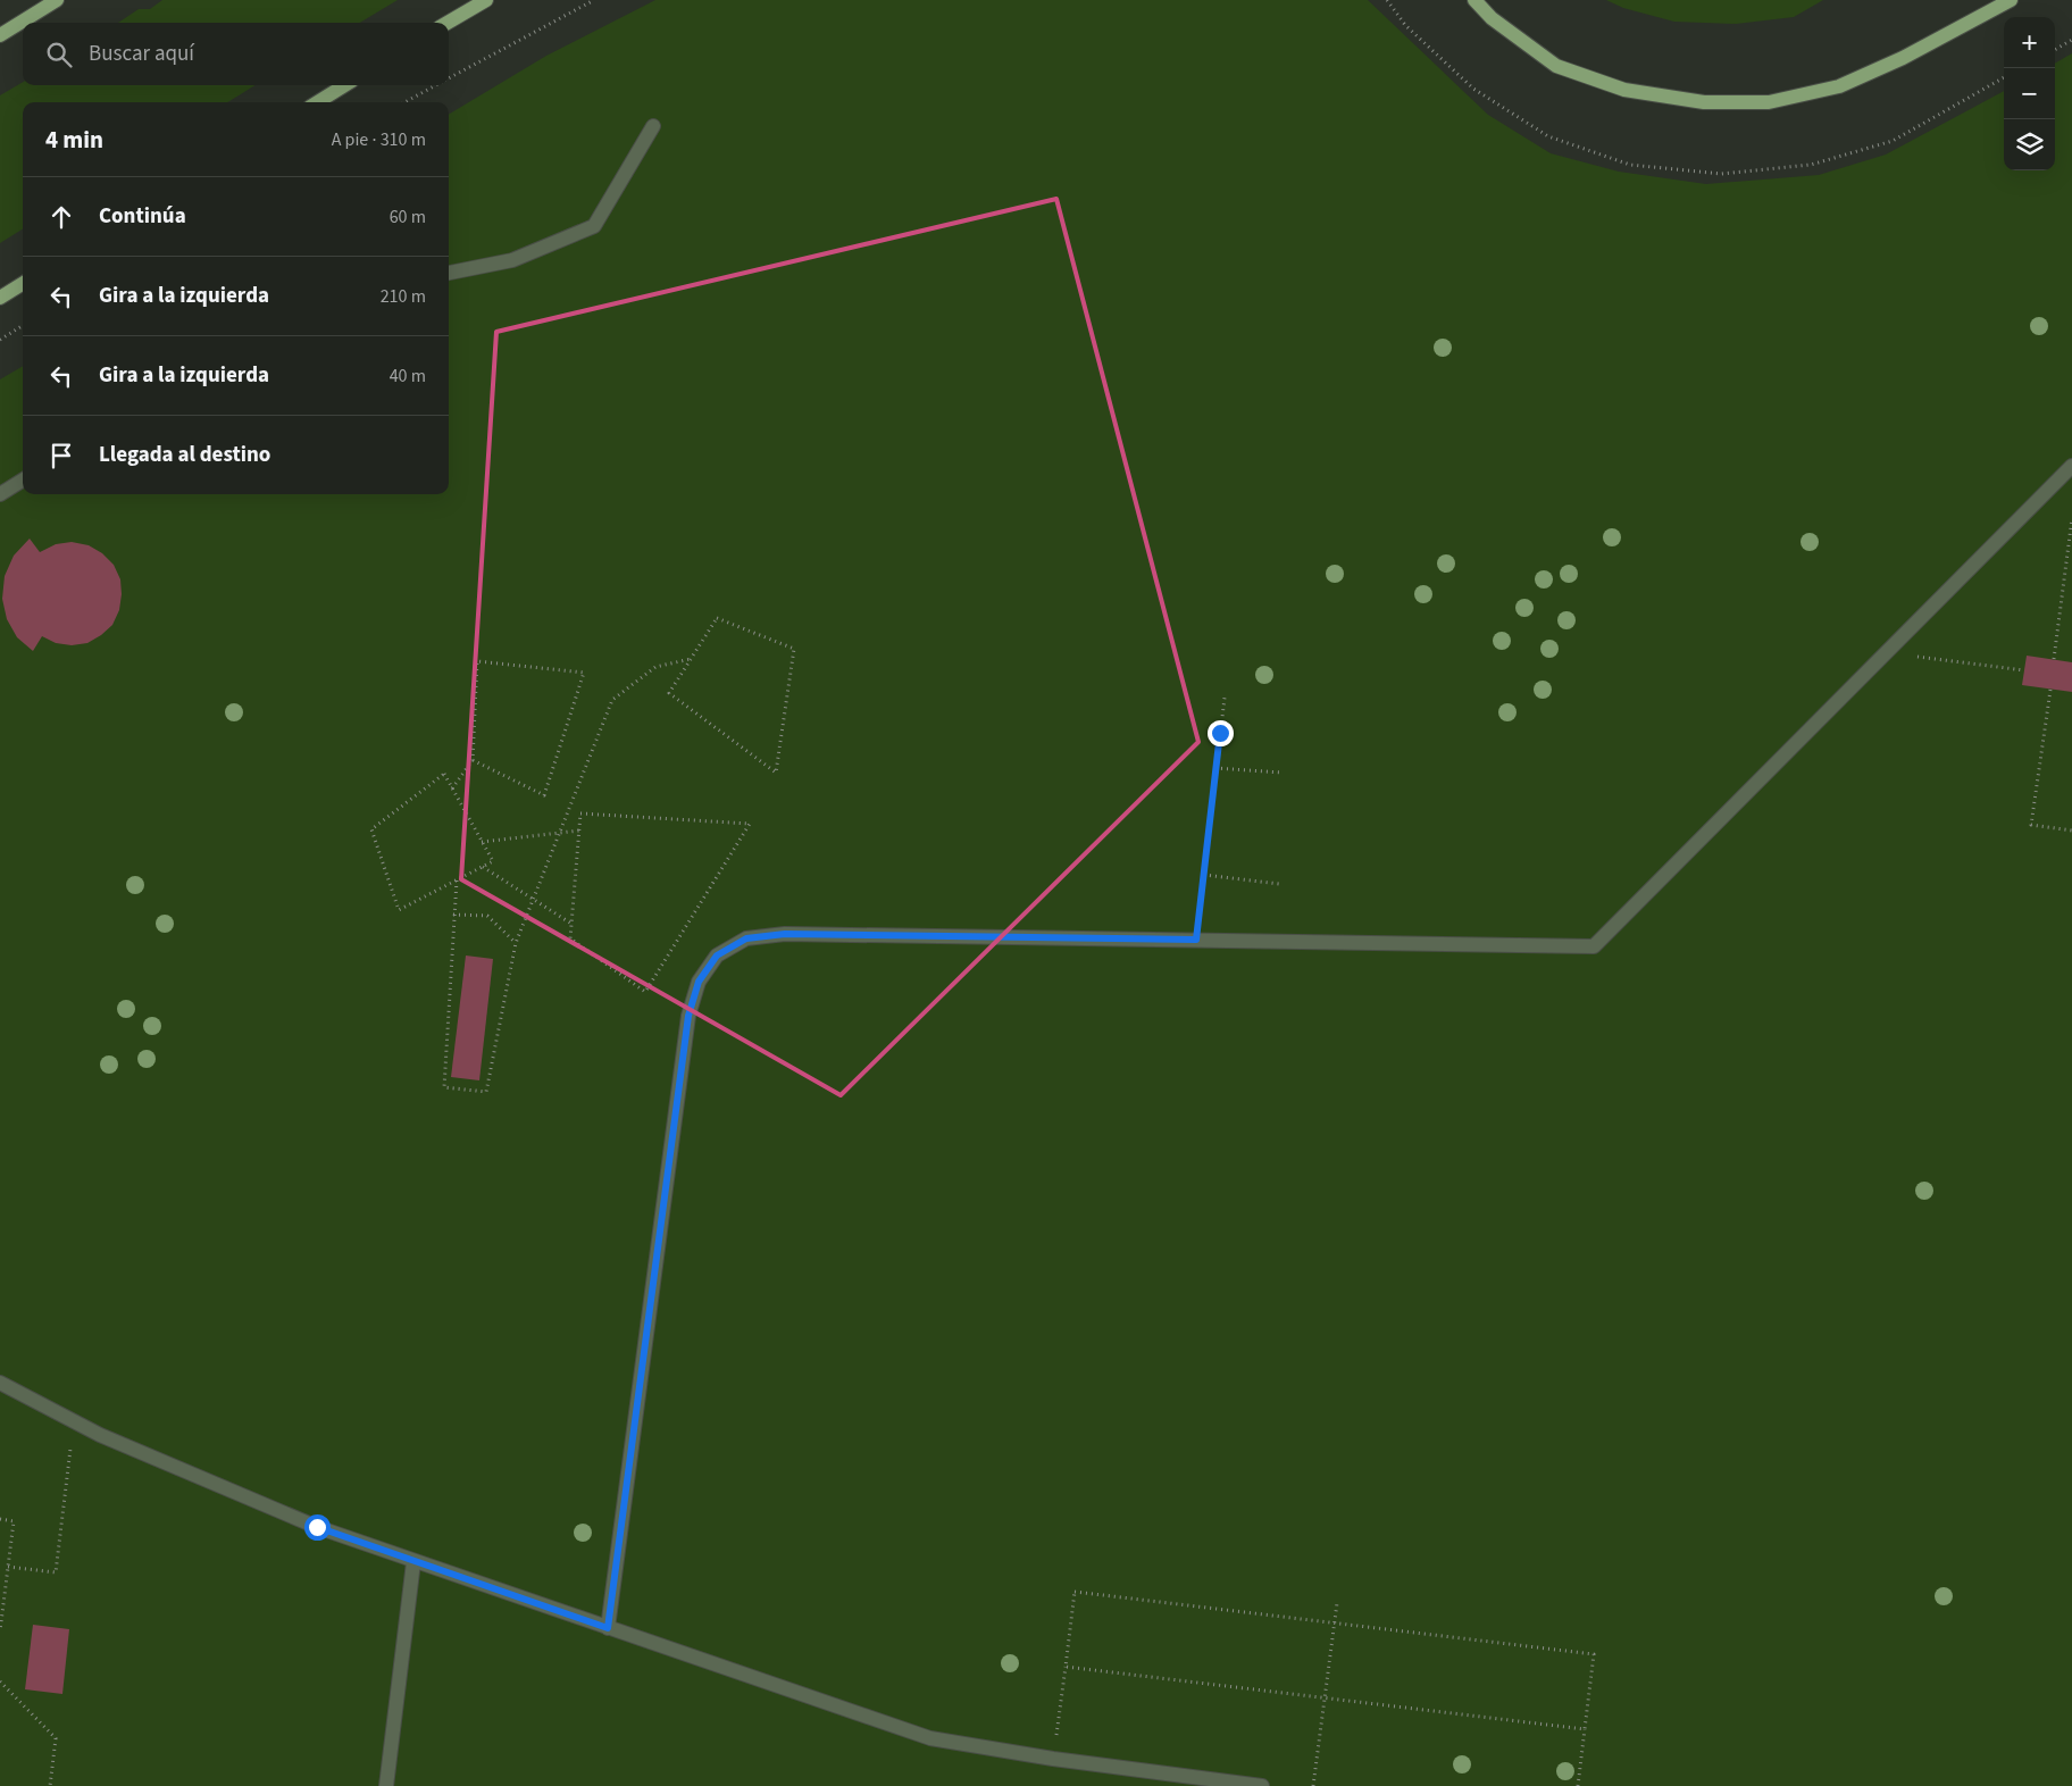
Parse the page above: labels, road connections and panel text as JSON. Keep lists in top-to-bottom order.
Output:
{
  "page": {
    "map_buttons": ["+", "−"],
    "search": "Buscar aquí",
    "heading": ["4 min", "A pie · 310 m"],
    "list": [
      ["Continúa", "60 m"],
      ["Gira a la izquierda", "210 m"],
      ["Gira a la izquierda", "40 m"],
      "Llegada al destino"
    ]
  }
}
